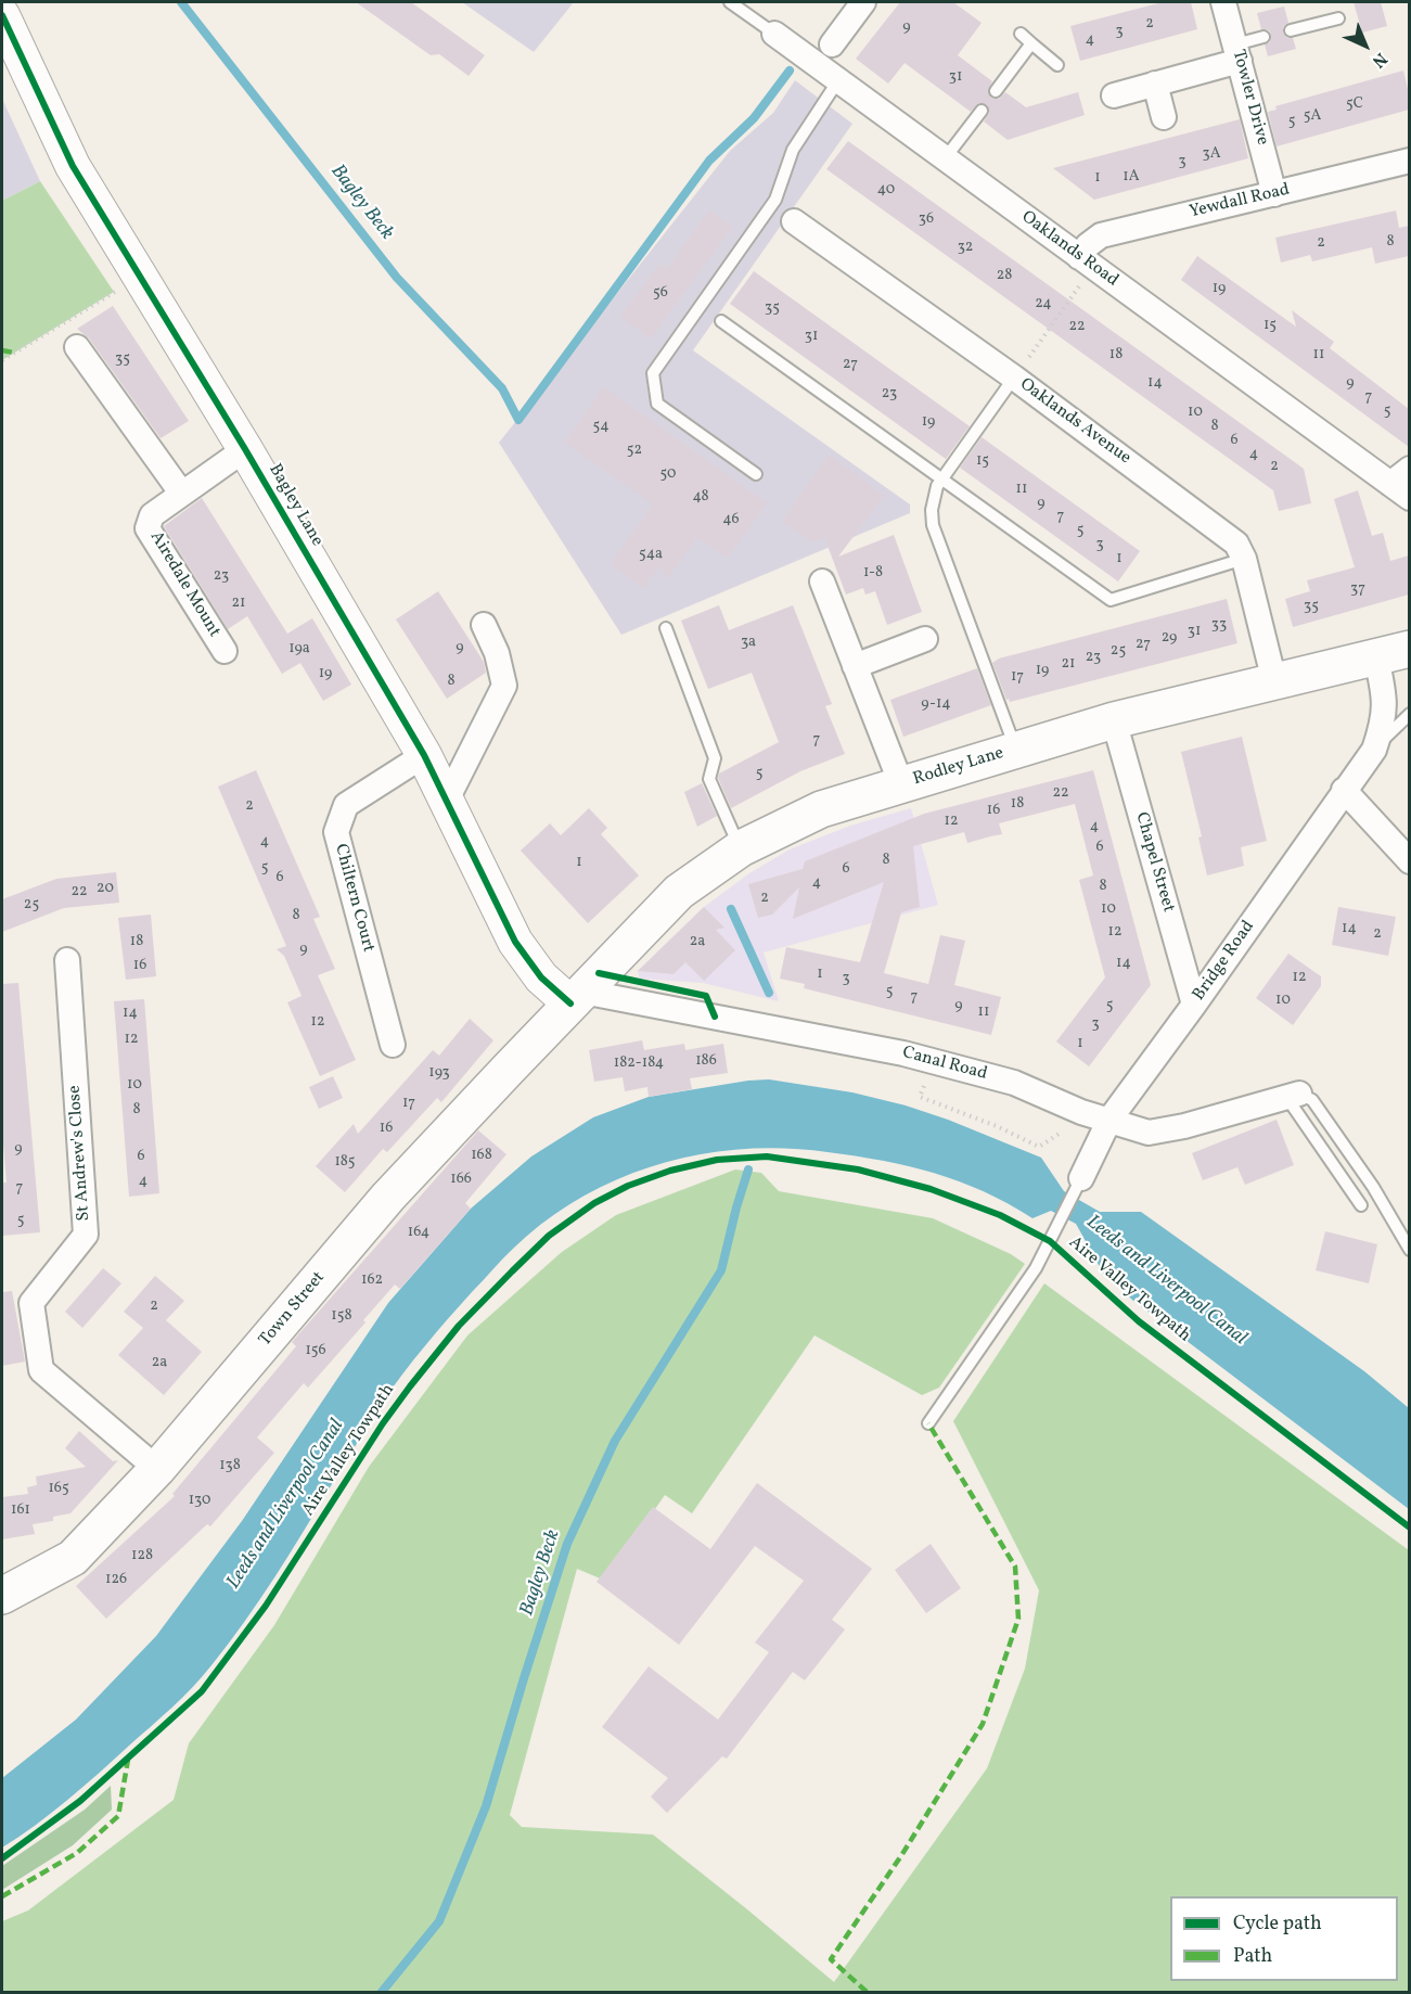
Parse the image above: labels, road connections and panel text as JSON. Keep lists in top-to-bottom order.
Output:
{
  "streets": {
    "main road": ["Rodley Lane", "Town Street"],
    "street": [
      "Towler Drive",
      "Yewdall Road",
      "Oaklands Road",
      "Oaklands Avenue",
      "Bagley Lane",
      "Airedale Mount",
      "Chapel Street",
      "Chiltern Court",
      "Bridge Road",
      "Canal Road",
      "St Andrew's Close"
    ],
    "cycle path": ["Aire Valley Towpath"]
  },
  "crossings": [
    ["Towler Drive", "Yewdall Road"],
    ["Yewdall Road", "Oaklands Road"],
    ["Oaklands Avenue", "Rodley Lane"],
    ["Bagley Lane", "Airedale Mount"],
    ["Bagley Lane", "Rodley Lane"],
    ["Bagley Lane", "Chiltern Court"],
    ["Bagley Lane", "Canal Road"],
    ["Bagley Lane", "Town Street"],
    ["Rodley Lane", "Chapel Street"],
    ["Rodley Lane", "Bridge Road"],
    ["Rodley Lane", "Canal Road"],
    ["Rodley Lane", "Town Street"],
    ["Chapel Street", "Bridge Road"],
    ["Bridge Road", "Canal Road"],
    ["Canal Road", "Town Street"],
    ["St Andrew's Close", "Town Street"]
  ],
  "water": ["Bagley Beck", "Leeds and Liverpool Canal"],
  "house_numbers": [
    "2",
    "9",
    "3",
    "4",
    "31",
    "5C",
    "5A",
    "5",
    "3A",
    "3",
    "1A",
    "1",
    "40",
    "36",
    "8",
    "2",
    "32",
    "28",
    "19",
    "56",
    "24",
    "35",
    "15",
    "22",
    "31",
    "18",
    "11",
    "35",
    "27",
    "14",
    "9",
    "23",
    "7",
    "5",
    "10",
    "19",
    "54",
    "8",
    "6",
    "52",
    "4",
    "15",
    "2",
    "50",
    "11",
    "48",
    "9",
    "7",
    "46",
    "5",
    "3",
    "54a",
    "1",
    "1-8",
    "23",
    "37",
    "21",
    "35",
    "33",
    "31",
    "29",
    "3a",
    "27",
    "9",
    "19a",
    "25",
    "23",
    "21",
    "19",
    "19",
    "17",
    "8",
    "9-14",
    "7",
    "5",
    "22",
    "18",
    "2",
    "16",
    "12",
    "4",
    "4",
    "6",
    "8",
    "1",
    "5",
    "6",
    "6",
    "4",
    "8",
    "20",
    "22",
    "2",
    "25",
    "10",
    "8",
    "14",
    "12",
    "2",
    "18",
    "2a",
    "9",
    "14",
    "16",
    "1",
    "12",
    "3",
    "5",
    "7",
    "10",
    "9",
    "5",
    "11",
    "14",
    "12",
    "3",
    "12",
    "1",
    "186",
    "182-184",
    "193",
    "10",
    "17",
    "8",
    "16",
    "9",
    "168",
    "6",
    "185",
    "166",
    "4",
    "7",
    "5",
    "164",
    "162",
    "2",
    "158",
    "156",
    "2a",
    "138",
    "165",
    "130",
    "161",
    "128",
    "126"
  ],
  "legend": ["Cycle path", "Path"],
  "north": "bottom right"
}
